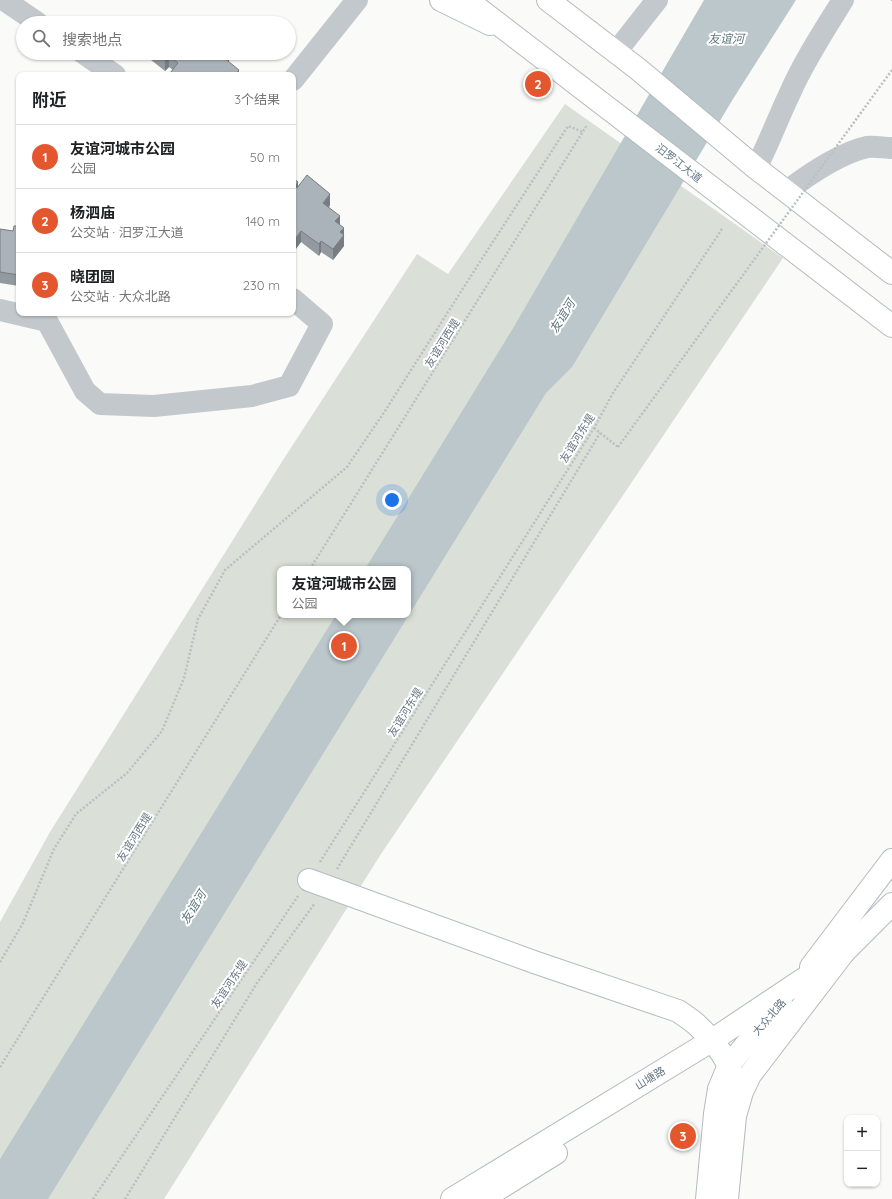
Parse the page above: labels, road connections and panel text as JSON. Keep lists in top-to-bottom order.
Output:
{
  "streets": {
    "main road": ["汨罗江大道", "大众北路", "山塘路"],
    "path": ["友谊河西堤", "友谊河东堤"]
  },
  "crossings": [
    ["大众北路", "山塘路"]
  ],
  "water": ["友谊河"],
  "page": {
    "search": "搜索地点",
    "pins": ["2", "1", "3"],
    "heading": ["附近", "3个结果"],
    "list": [
      {
        "mark": "1",
        "name": "友谊河城市公园",
        "note": "公园",
        "value": "50 m"
      },
      {
        "mark": "2",
        "name": "杨泗庙",
        "note": "公交站 · 汨罗江大道",
        "value": "140 m"
      },
      {
        "mark": "3",
        "name": "晓团圆",
        "note": "公交站 · 大众北路",
        "value": "230 m"
      }
    ],
    "popup": ["友谊河城市公园", "公园"],
    "map_buttons": ["+", "−"]
  }
}
